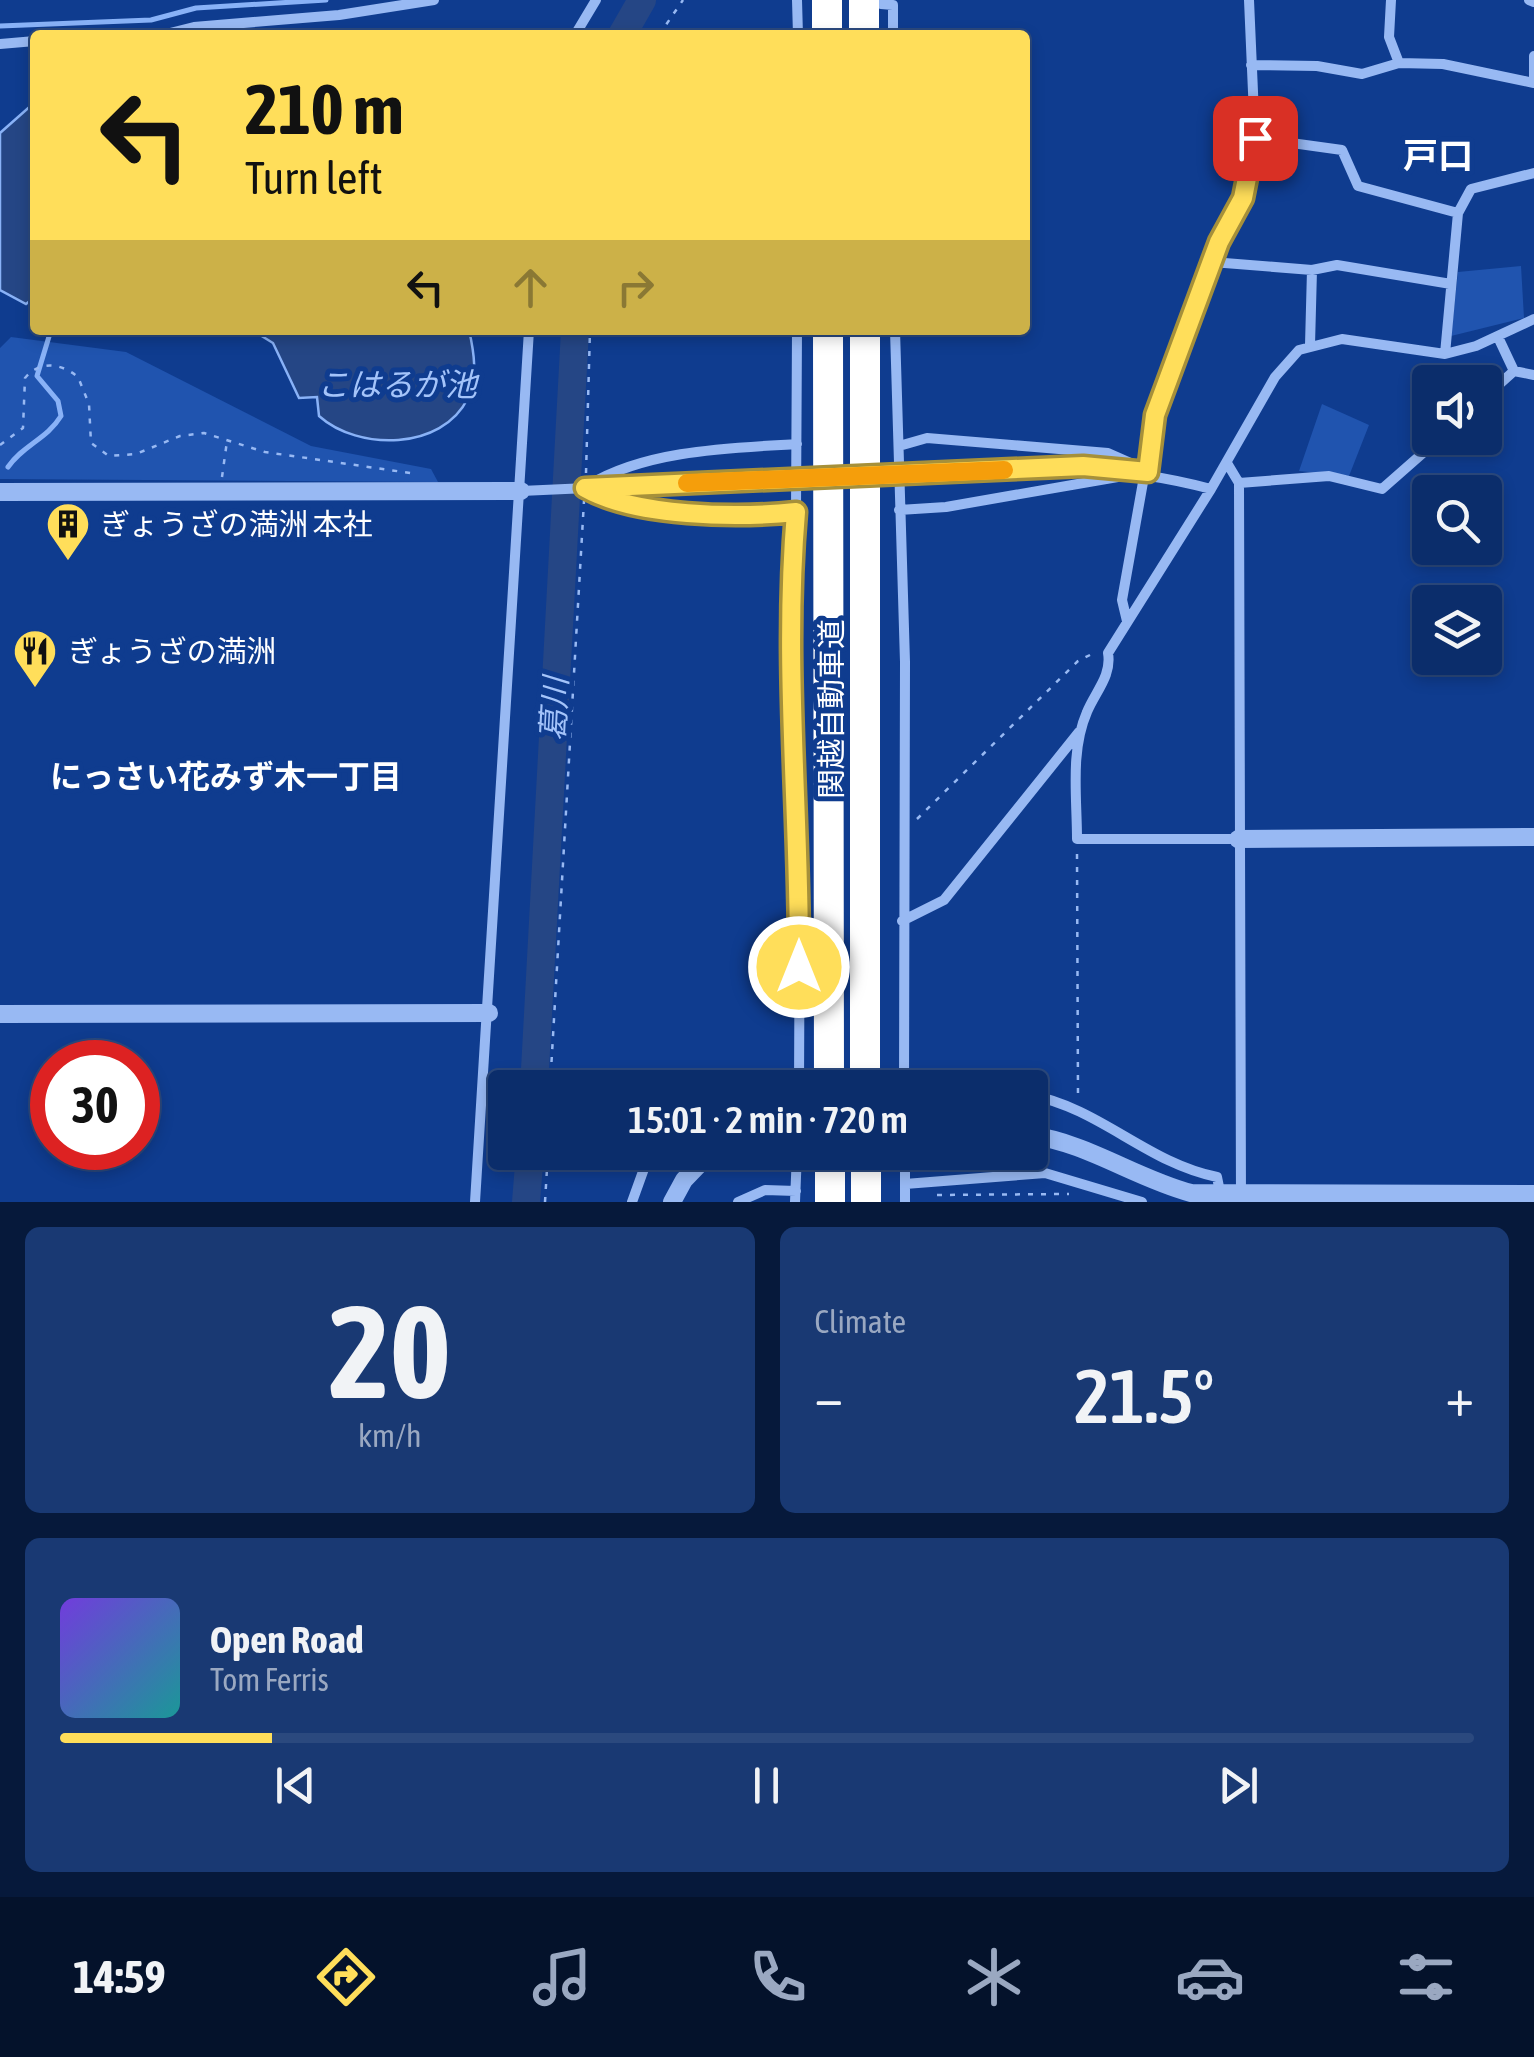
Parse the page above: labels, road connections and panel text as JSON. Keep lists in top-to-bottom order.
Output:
{
  "streets": {
    "highway": ["関越自動車道"]
  },
  "districts": ["戸口", "にっさい花みず木一丁目"],
  "water": ["こはるが池", "葛川"],
  "places": {
    "building": ["ぎょうざの満洲 本社"],
    "restaurant": ["ぎょうざの満洲"]
  },
  "page": {
    "turn": ["210 m", "Turn left"],
    "limit": "30",
    "trip": "15:01 · 2 min · 720 m",
    "tile": [
      ["20", "km/h"],
      "Climate"
    ],
    "heat": ["−", "21.5°", "+"],
    "song": ["Open Road", "Tom Ferris"],
    "tabs": "14:59"
  }
}
